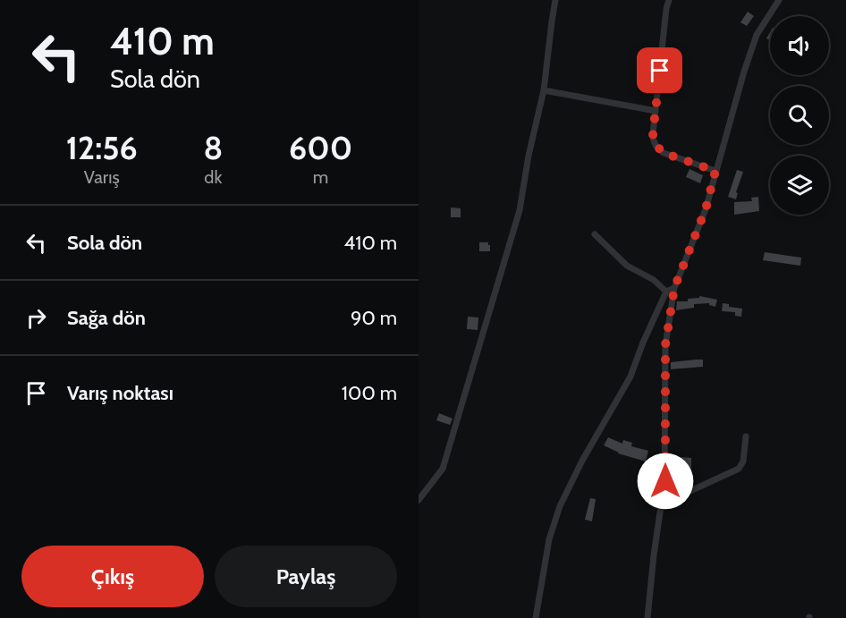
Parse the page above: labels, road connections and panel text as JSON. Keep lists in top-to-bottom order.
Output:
{
  "page": {
    "turn": ["410 m", "Sola dön"],
    "eta": [
      "12:56",
      "Varış",
      "8",
      "dk",
      "600",
      "m"
    ],
    "list": [
      {
        "name": "Sola dön",
        "value": "410 m"
      },
      {
        "name": "Sağa dön",
        "value": "90 m"
      },
      {
        "name": "Varış noktası",
        "value": "100 m"
      }
    ],
    "buttons": ["Çıkış", "Paylaş"]
  }
}
